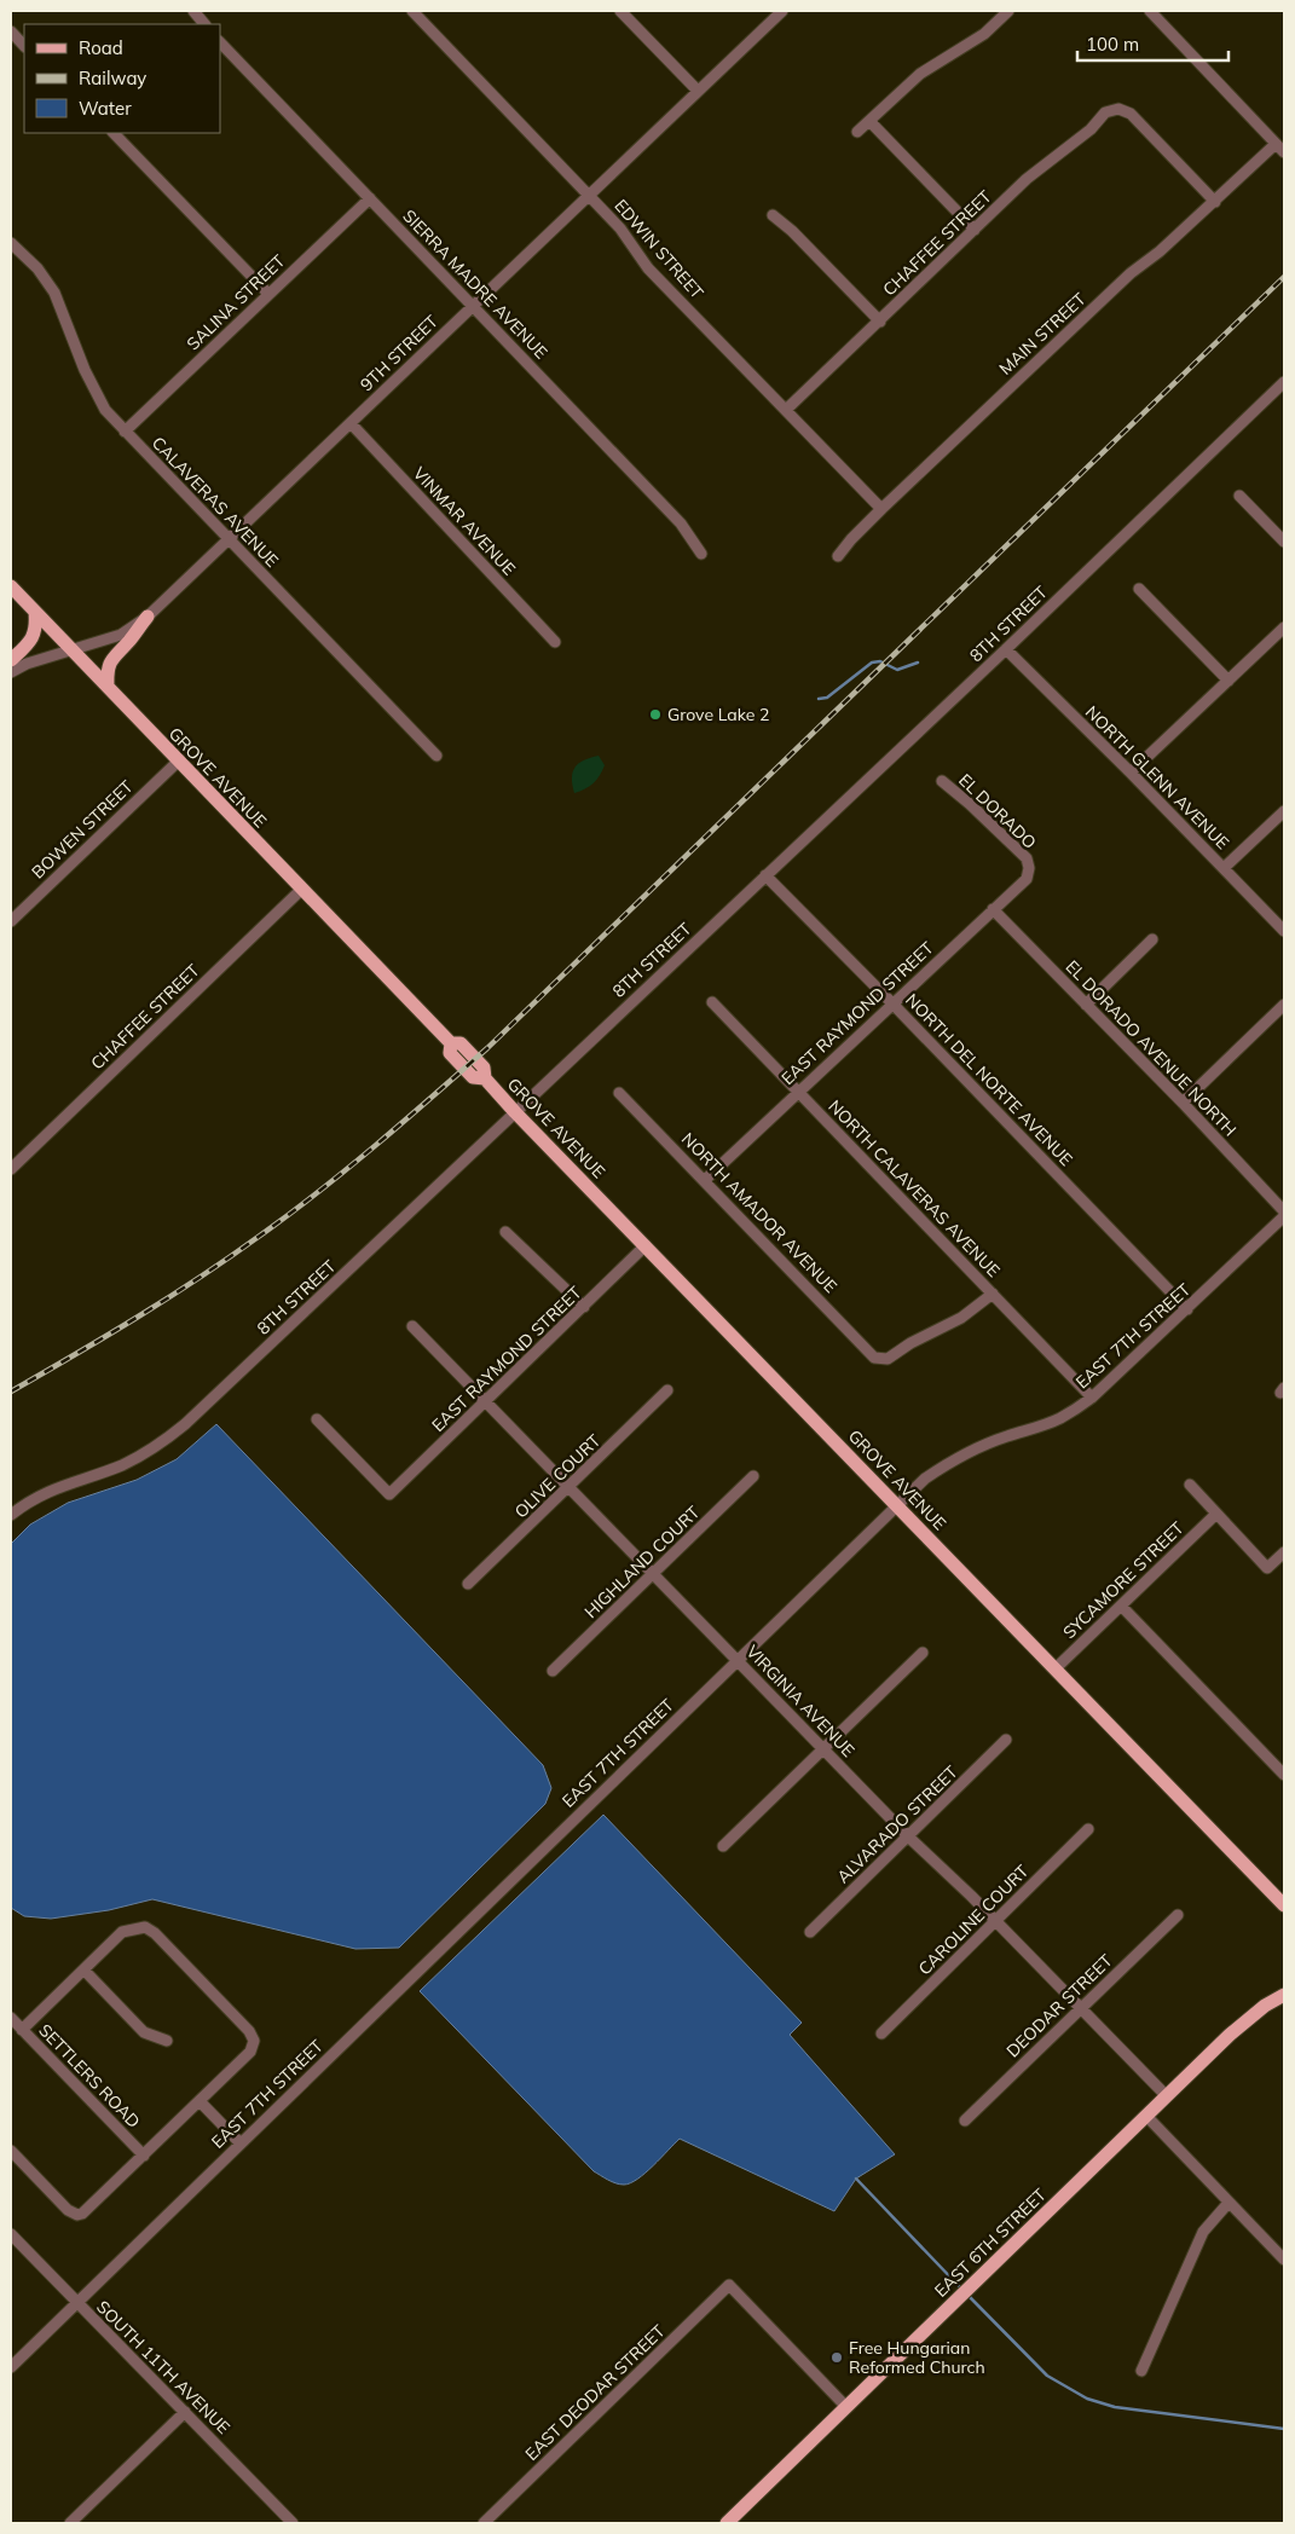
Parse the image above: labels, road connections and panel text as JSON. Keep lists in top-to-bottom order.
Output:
{
  "streets": {
    "main road": ["GROVE AVENUE", "EAST 6TH STREET"],
    "street": [
      "CHAFFEE STREET",
      "EDWIN STREET",
      "SIERRA MADRE AVENUE",
      "SALINA STREET",
      "MAIN STREET",
      "9TH STREET",
      "CALAVERAS AVENUE",
      "VINMAR AVENUE",
      "8TH STREET",
      "NORTH GLENN AVENUE",
      "EL DORADO",
      "BOWEN STREET",
      "EAST RAYMOND STREET",
      "EL DORADO AVENUE NORTH",
      "NORTH DEL NORTE AVENUE",
      "NORTH CALAVERAS AVENUE",
      "NORTH AMADOR AVENUE",
      "EAST 7TH STREET",
      "OLIVE COURT",
      "HIGHLAND COURT",
      "SYCAMORE STREET",
      "VIRGINIA AVENUE",
      "ALVARADO STREET",
      "CAROLINE COURT",
      "DEODAR STREET",
      "SETTLERS ROAD",
      "SOUTH 11TH AVENUE",
      "EAST DEODAR STREET"
    ]
  },
  "crossings": [
    ["CHAFFEE STREET", "EDWIN STREET"],
    ["CHAFFEE STREET", "MAIN STREET"],
    ["CHAFFEE STREET", "GROVE AVENUE"],
    ["EDWIN STREET", "MAIN STREET"],
    ["EDWIN STREET", "9TH STREET"],
    ["SIERRA MADRE AVENUE", "SALINA STREET"],
    ["SIERRA MADRE AVENUE", "9TH STREET"],
    ["SALINA STREET", "CALAVERAS AVENUE"],
    ["9TH STREET", "CALAVERAS AVENUE"],
    ["9TH STREET", "VINMAR AVENUE"],
    ["9TH STREET", "GROVE AVENUE"],
    ["8TH STREET", "GROVE AVENUE"],
    ["8TH STREET", "NORTH GLENN AVENUE"],
    ["8TH STREET", "NORTH DEL NORTE AVENUE"],
    ["GROVE AVENUE", "BOWEN STREET"],
    ["GROVE AVENUE", "EAST RAYMOND STREET"],
    ["GROVE AVENUE", "EAST 7TH STREET"],
    ["GROVE AVENUE", "SYCAMORE STREET"],
    ["EL DORADO", "EAST RAYMOND STREET"],
    ["EAST RAYMOND STREET", "EL DORADO AVENUE NORTH"],
    ["EAST RAYMOND STREET", "NORTH DEL NORTE AVENUE"],
    ["EAST RAYMOND STREET", "NORTH CALAVERAS AVENUE"],
    ["EAST RAYMOND STREET", "NORTH AMADOR AVENUE"],
    ["EAST RAYMOND STREET", "VIRGINIA AVENUE"],
    ["NORTH DEL NORTE AVENUE", "EAST 7TH STREET"],
    ["NORTH CALAVERAS AVENUE", "NORTH AMADOR AVENUE"],
    ["NORTH CALAVERAS AVENUE", "EAST 7TH STREET"],
    ["EAST 7TH STREET", "VIRGINIA AVENUE"],
    ["EAST 7TH STREET", "SOUTH 11TH AVENUE"],
    ["OLIVE COURT", "VIRGINIA AVENUE"],
    ["HIGHLAND COURT", "VIRGINIA AVENUE"],
    ["VIRGINIA AVENUE", "ALVARADO STREET"],
    ["VIRGINIA AVENUE", "CAROLINE COURT"],
    ["VIRGINIA AVENUE", "DEODAR STREET"],
    ["VIRGINIA AVENUE", "EAST 6TH STREET"],
    ["EAST 6TH STREET", "EAST DEODAR STREET"]
  ],
  "places": ["Grove Lake 2", "Free Hungarian Reformed Church"],
  "legend": ["Road", "Railway", "Water"],
  "scale_bar": "100 m"
}
